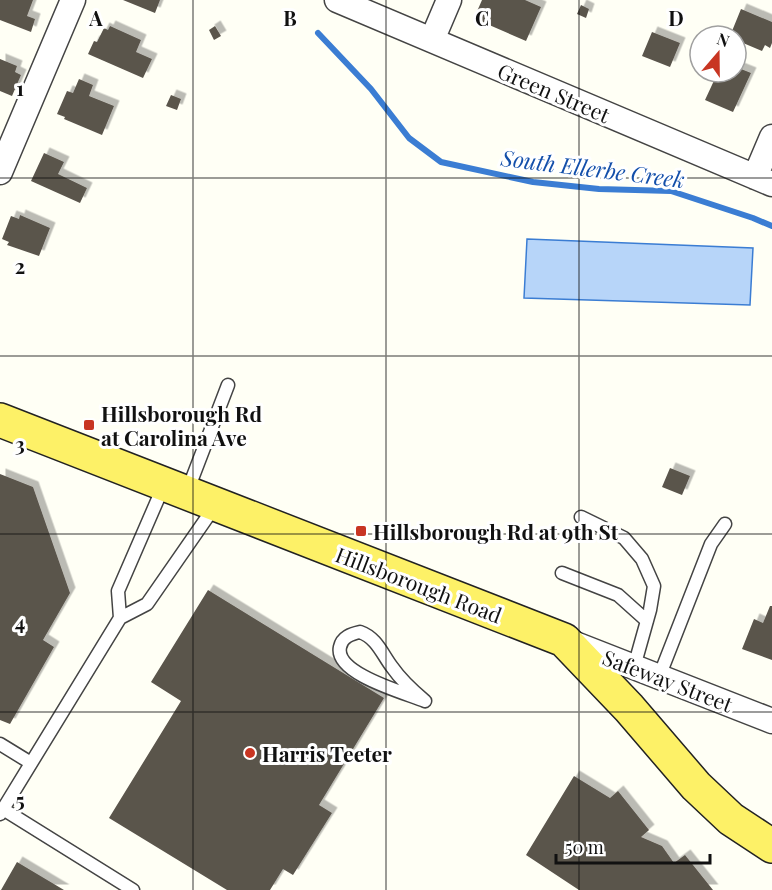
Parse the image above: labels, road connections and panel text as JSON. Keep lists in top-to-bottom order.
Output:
{
  "streets": {
    "main road": ["Hillsborough Road"],
    "street": ["Green Street", "Safeway Street"]
  },
  "crossings": [
    ["Hillsborough Road", "Safeway Street"]
  ],
  "water": ["South Ellerbe Creek"],
  "places": {
    "transit": ["Hillsborough Rd at Carolina Ave", "Hillsborough Rd at 9th St"],
    "other": ["Harris Teeter"]
  },
  "scale_bar": "50 m",
  "north": "top",
  "grid": {
    "columns": [
      "A",
      "B",
      "C",
      "D"
    ],
    "rows": [
      "1",
      "2",
      "3",
      "4",
      "5"
    ]
  }
}
